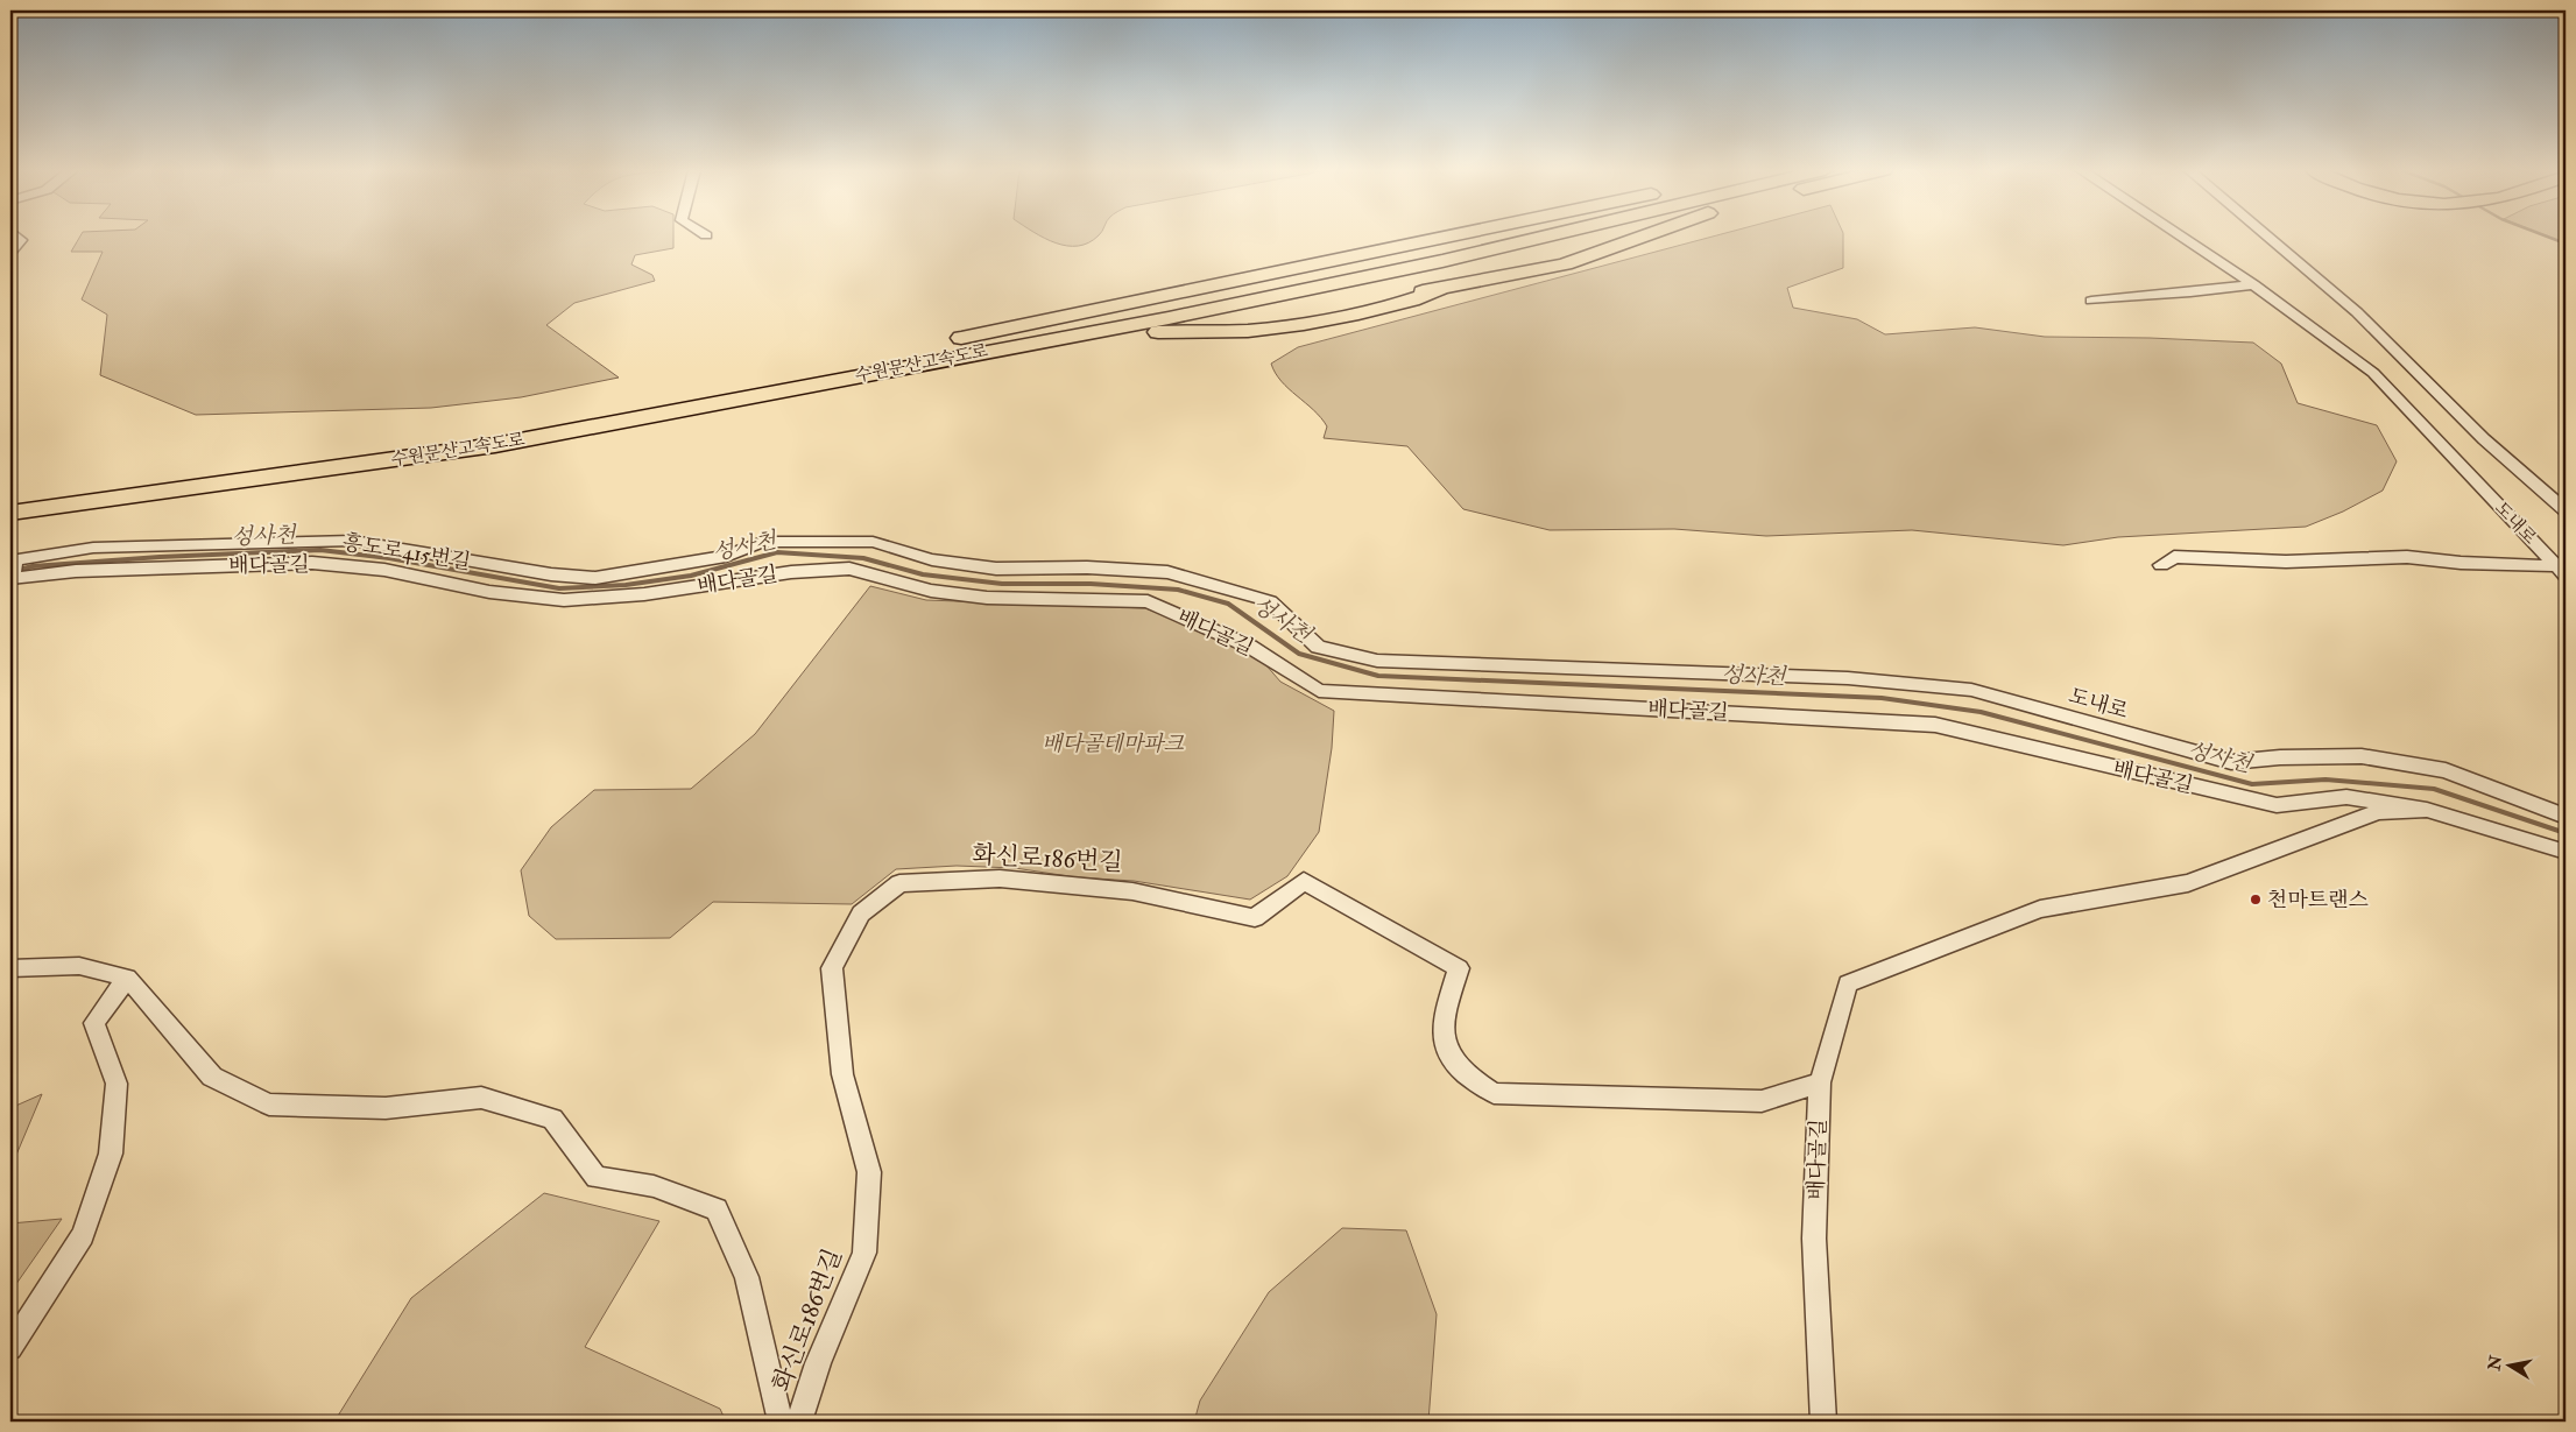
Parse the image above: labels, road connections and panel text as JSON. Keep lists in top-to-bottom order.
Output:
{
  "streets": {
    "highway": ["수원문산고속도로"],
    "street": [
      "도내로",
      "흥도로415번길",
      "배다골길",
      "화신로186번길"
    ]
  },
  "crossings": [
    ["도내로", "흥도로415번길"],
    ["흥도로415번길", "배다골길"],
    ["배다골길", "화신로186번길"]
  ],
  "water": ["성사천"],
  "parks": ["배다골테마파크"],
  "places": ["천마트랜스"],
  "north": "left"
}
